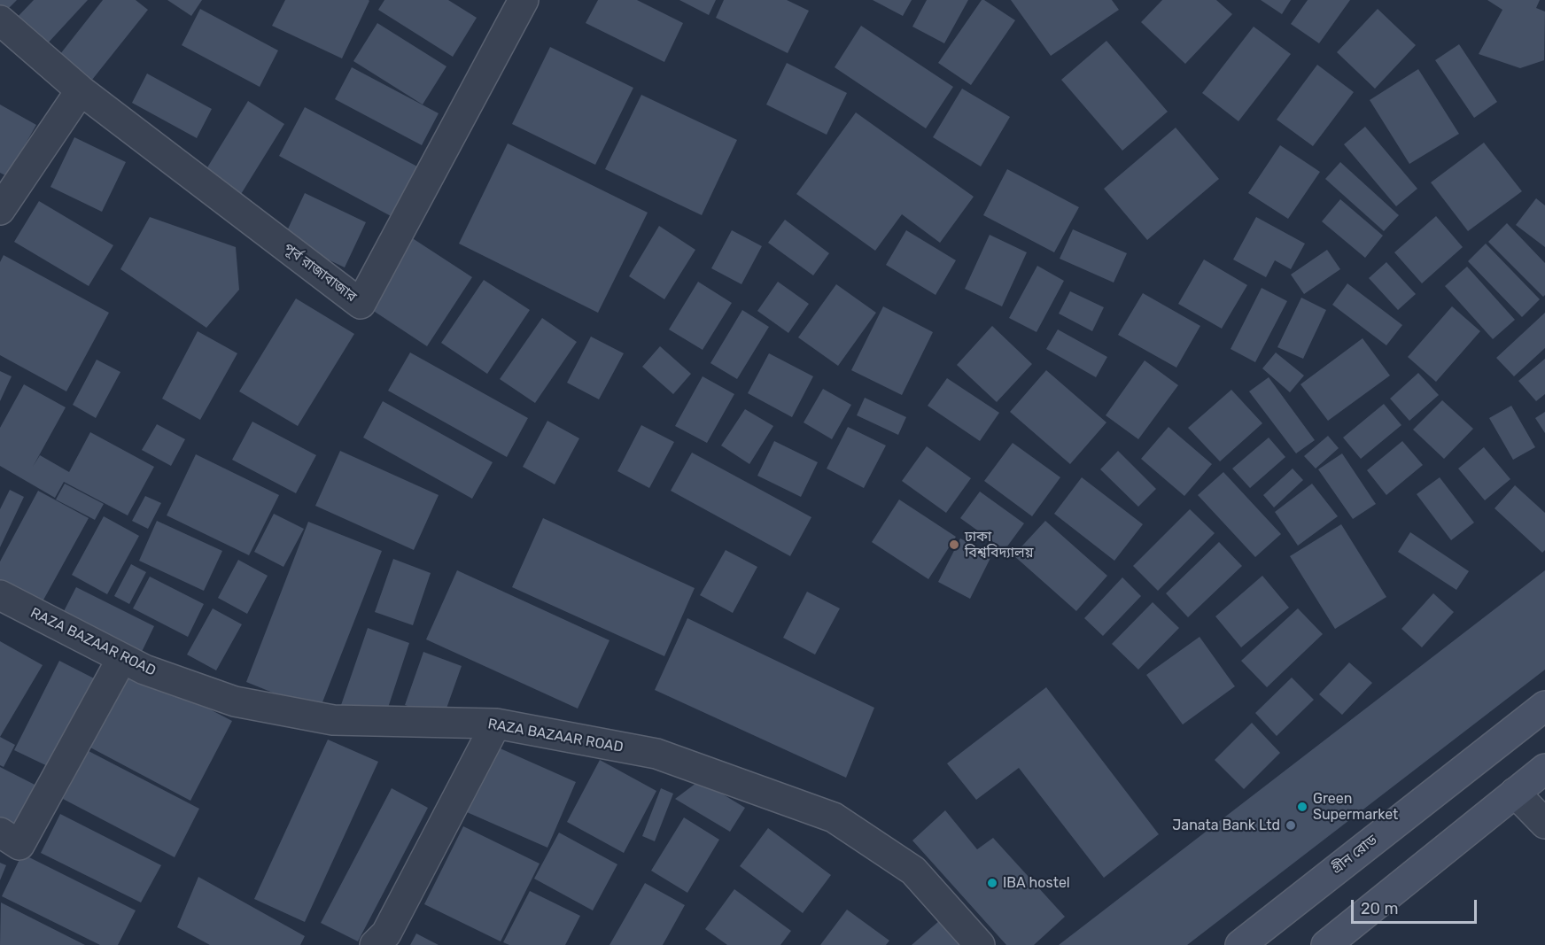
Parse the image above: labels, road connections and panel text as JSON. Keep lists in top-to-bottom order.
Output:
{
  "streets": {
    "main road": ["গ্রীন রোড"],
    "street": ["পূর্ব রাজাবাজার", "RAZA BAZAAR ROAD"]
  },
  "places": [
    "ঢাকা বিশ্ববিদ্যালয়",
    "Green Supermarket",
    "Janata Bank Ltd",
    "IBA hostel"
  ],
  "scale_bar": "20 m"
}
